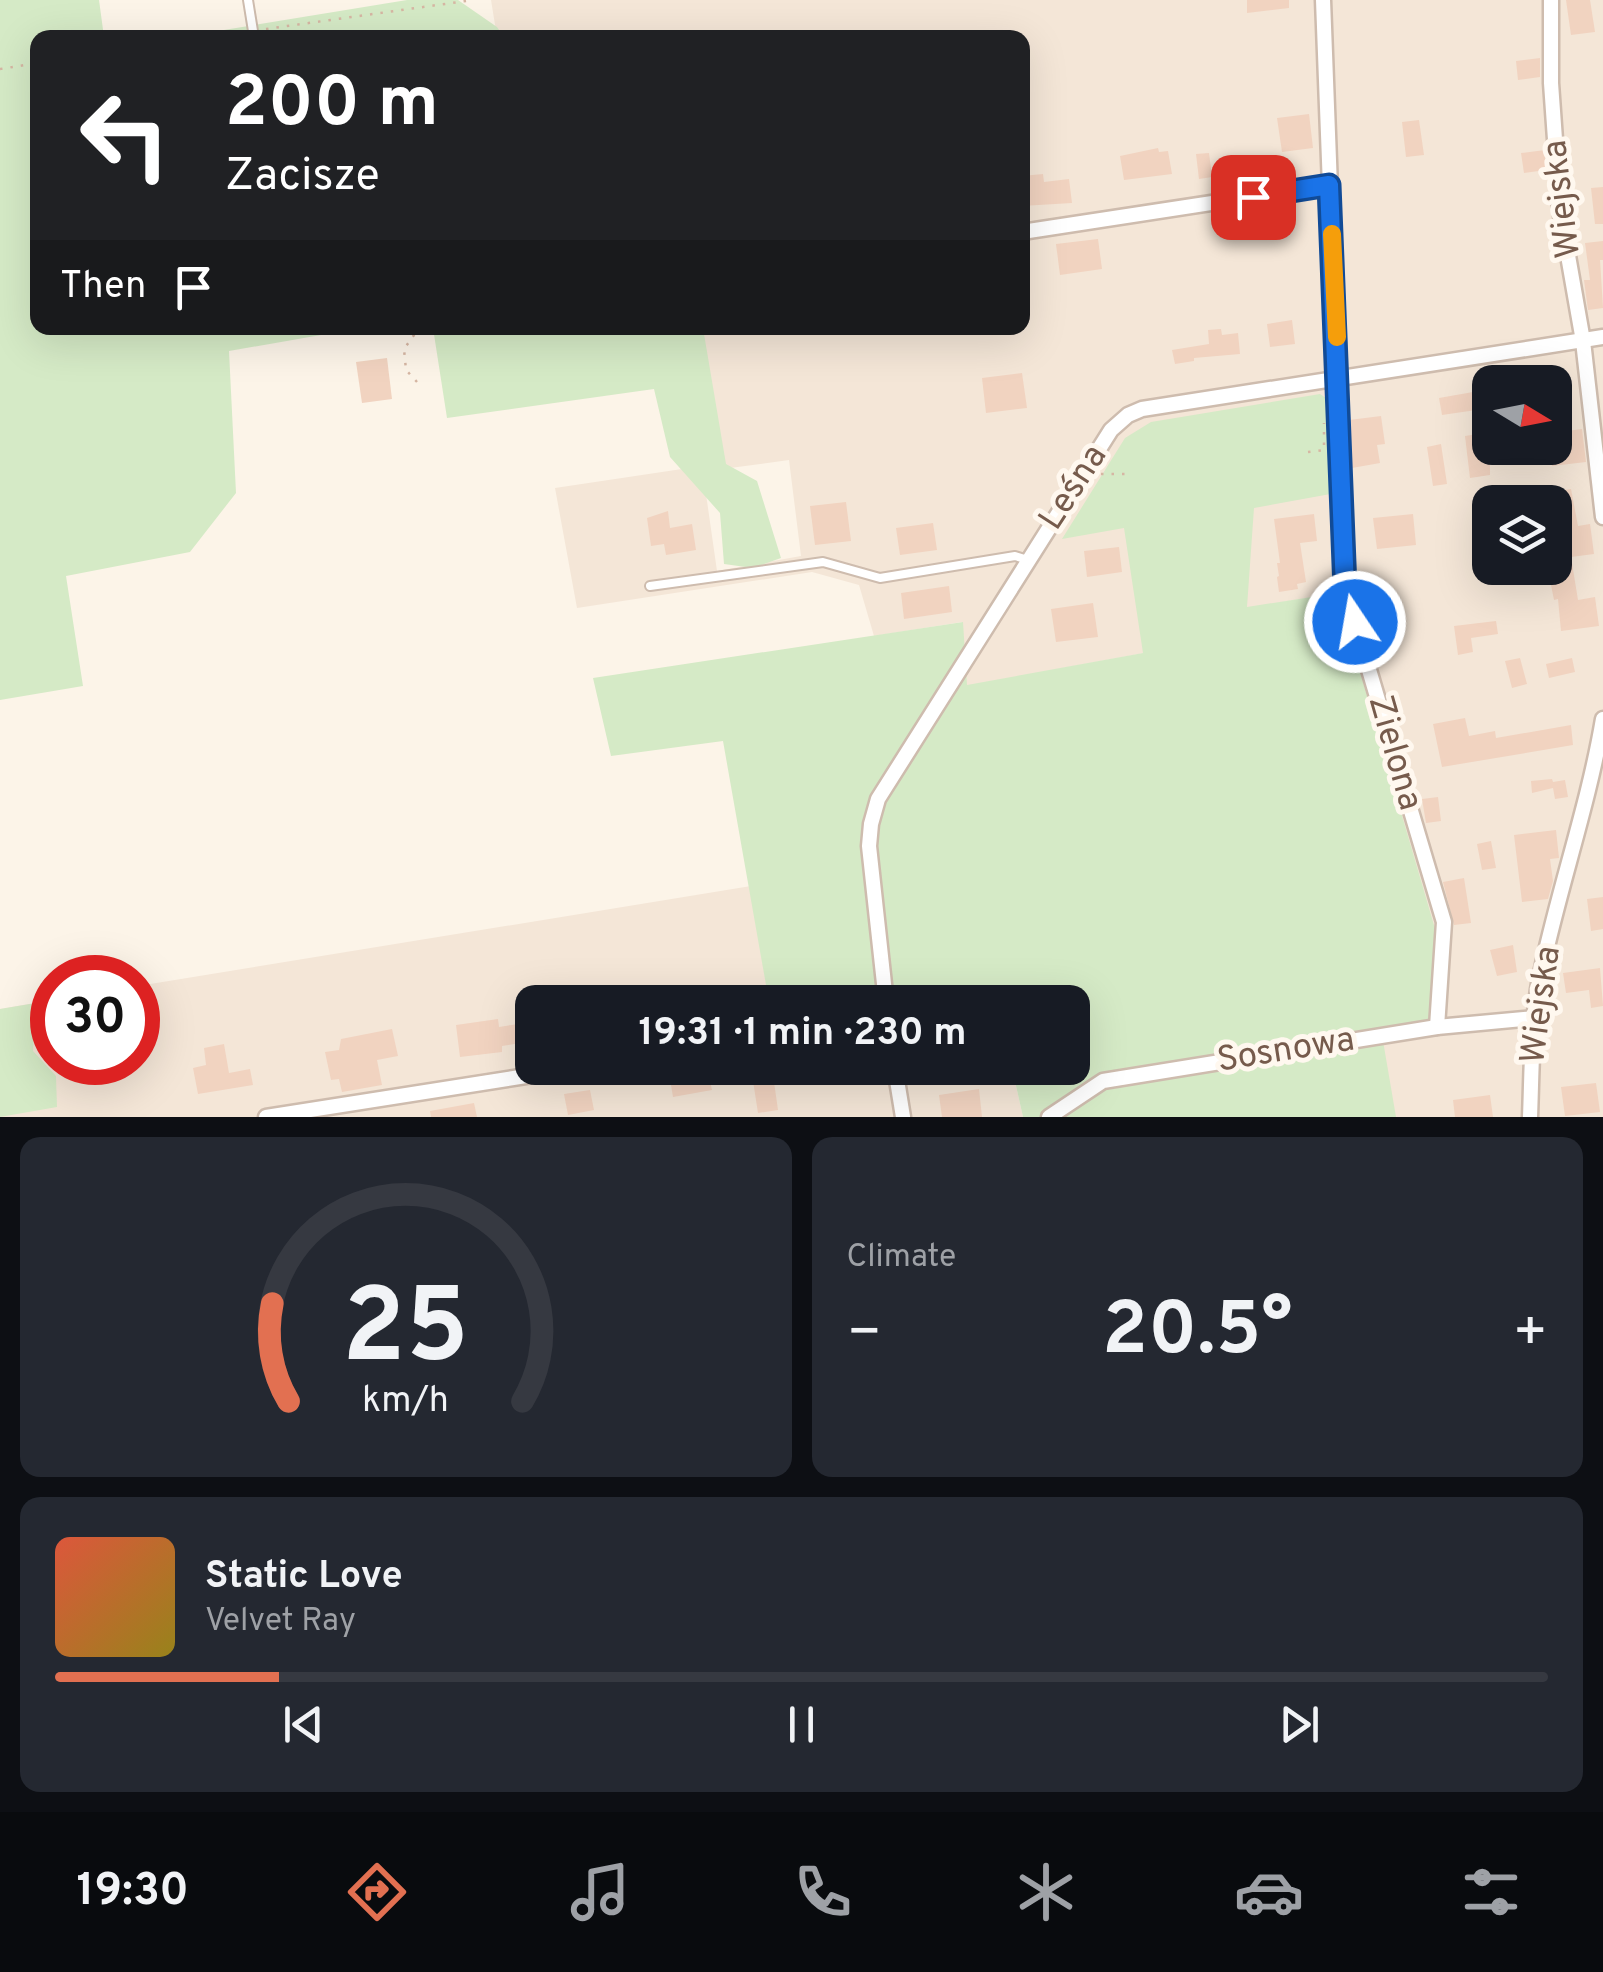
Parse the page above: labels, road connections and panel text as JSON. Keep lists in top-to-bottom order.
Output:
{
  "streets": {
    "street": [
      "Wiejska",
      "Leśna",
      "Zielona",
      "Sosnowa"
    ]
  },
  "crossings": [
    ["Wiejska", "Leśna"],
    ["Wiejska", "Sosnowa"],
    ["Leśna", "Zielona"],
    ["Zielona", "Sosnowa"]
  ],
  "north": "right",
  "page": {
    "turn": ["200 m", "Zacisze"],
    "then": "Then",
    "limit": "30",
    "trip": "19:31 · 1 min · 230 m",
    "tile": "Climate",
    "heat": ["−", "20.5°", "+"],
    "song": ["Static Love", "Velvet Ray"],
    "tabs": "19:30",
    "gauge": ["25", "km/h"]
  }
}
